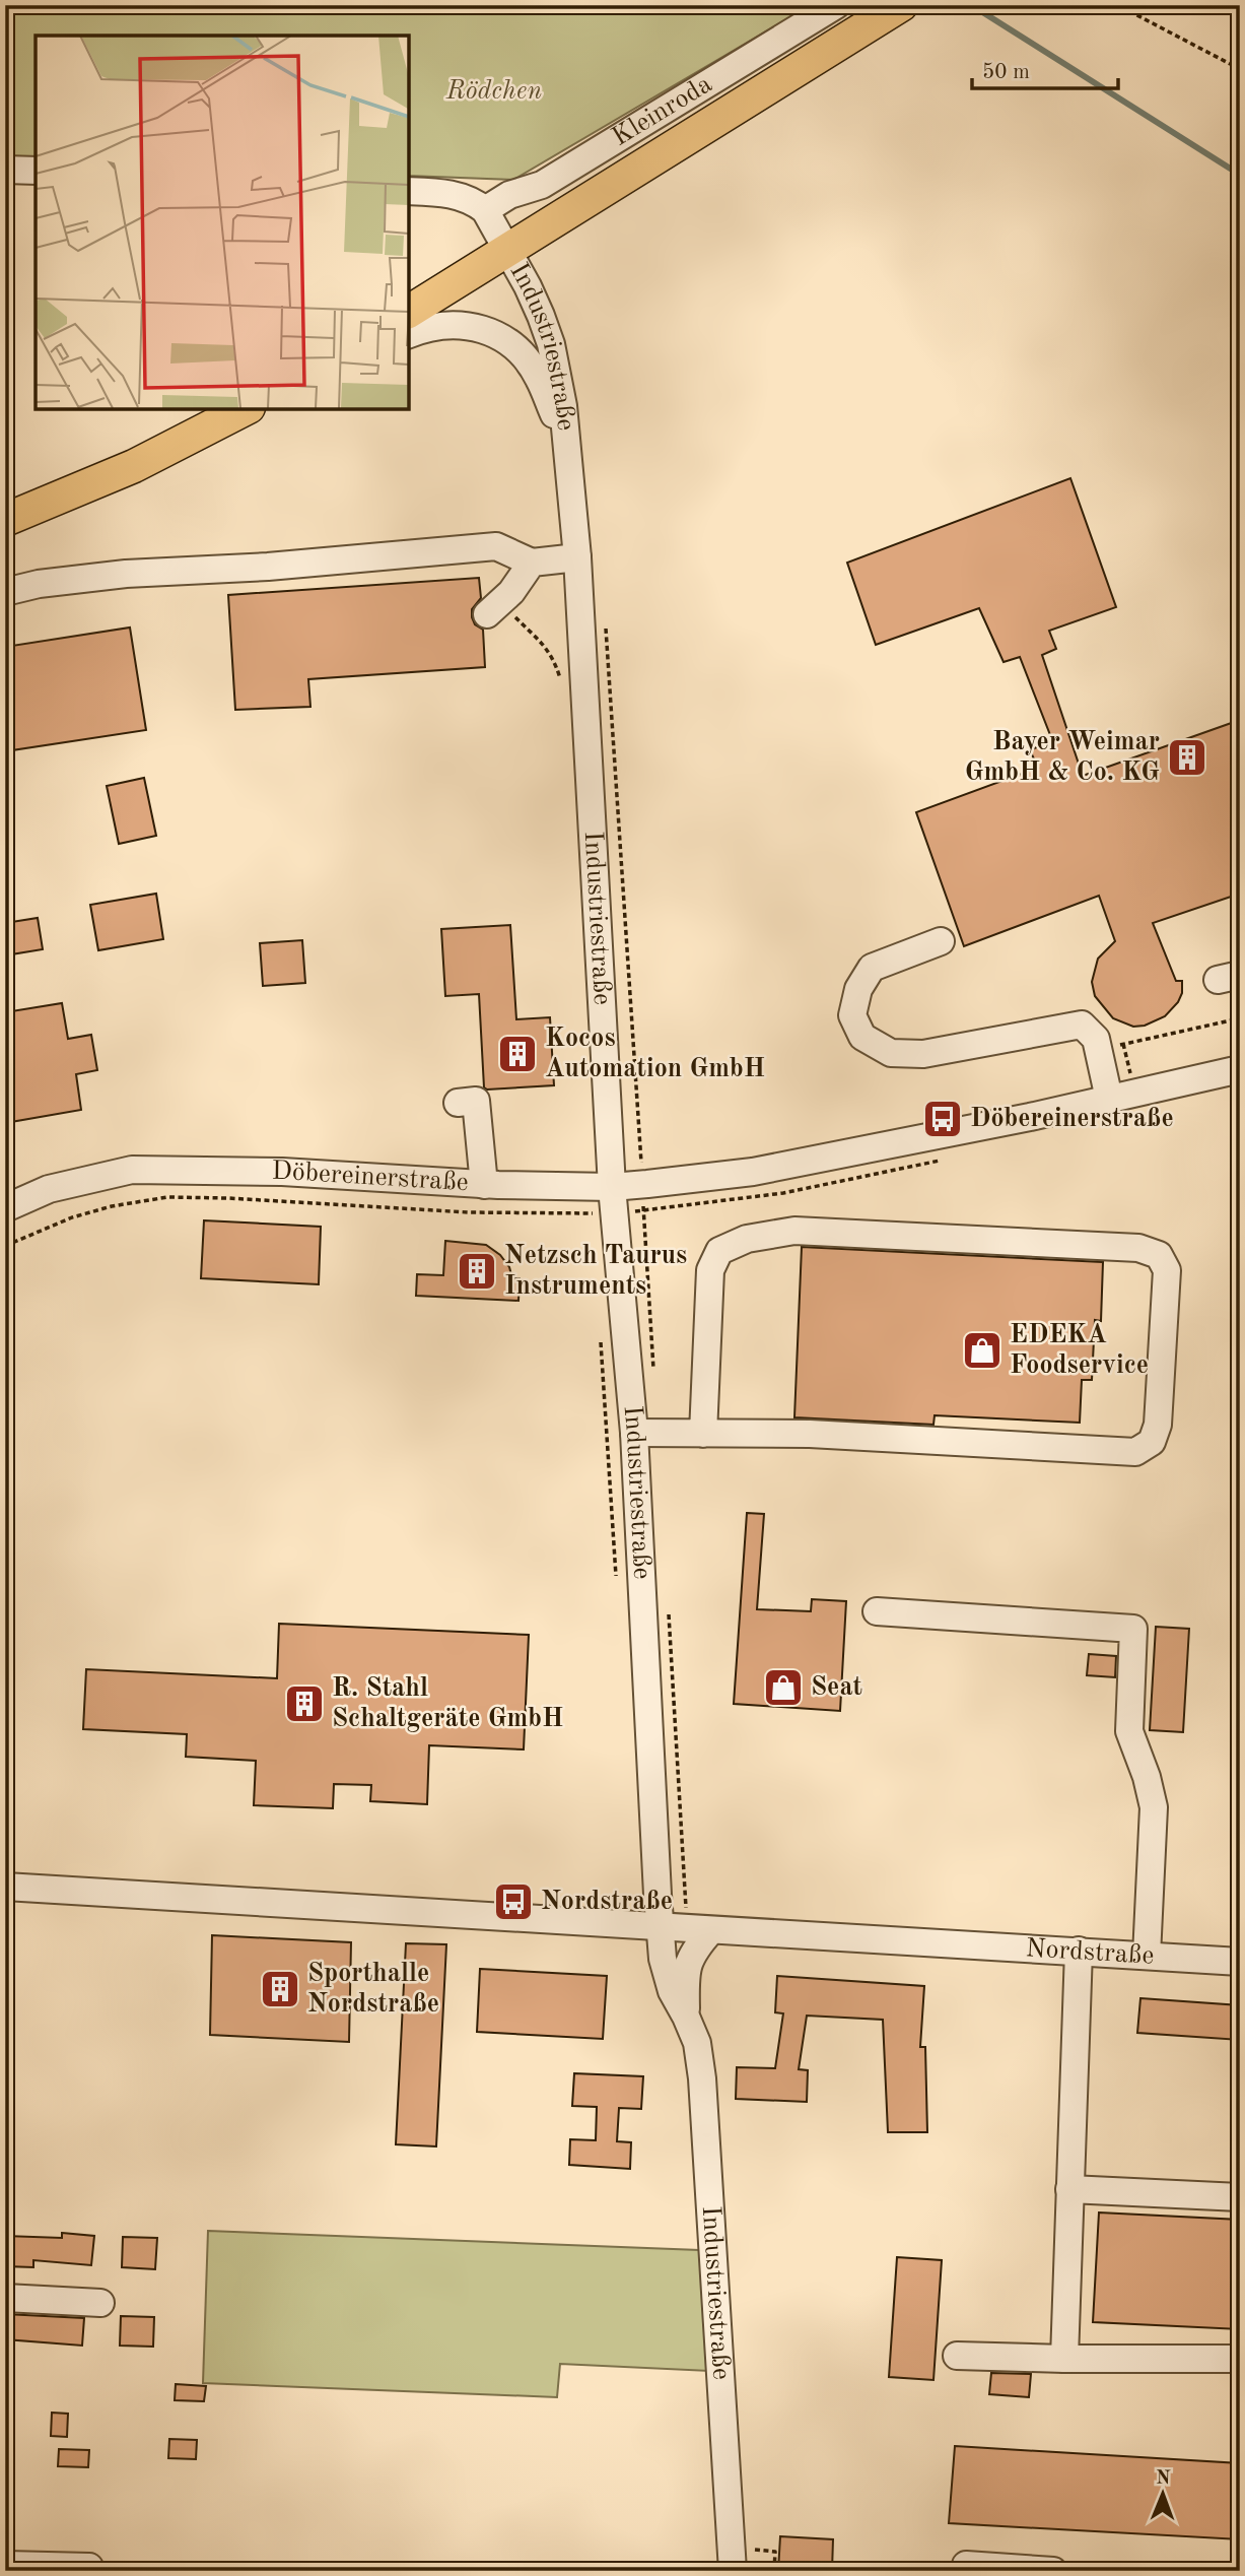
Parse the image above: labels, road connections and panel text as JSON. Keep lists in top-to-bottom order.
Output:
{
  "streets": {
    "street": [
      "Kleinroda",
      "Industriestraße",
      "Döbereinerstraße",
      "Nordstraße"
    ]
  },
  "crossings": [
    ["Kleinroda", "Industriestraße"],
    ["Industriestraße", "Döbereinerstraße"],
    ["Industriestraße", "Nordstraße"]
  ],
  "parks": ["Rödchen"],
  "places": {
    "building": [
      "Bayer Weimar GmbH & Co. KG",
      "Kocos Automation GmbH",
      "Netzsch Taurus Instruments",
      "R. Stahl Schaltgeräte GmbH",
      "Sporthalle Nordstraße"
    ],
    "bus stop": ["Döbereinerstraße", "Nordstraße"],
    "shop": ["EDEKA Foodservice", "Seat"]
  },
  "scale_bar": "50 m",
  "north": "top"
}
